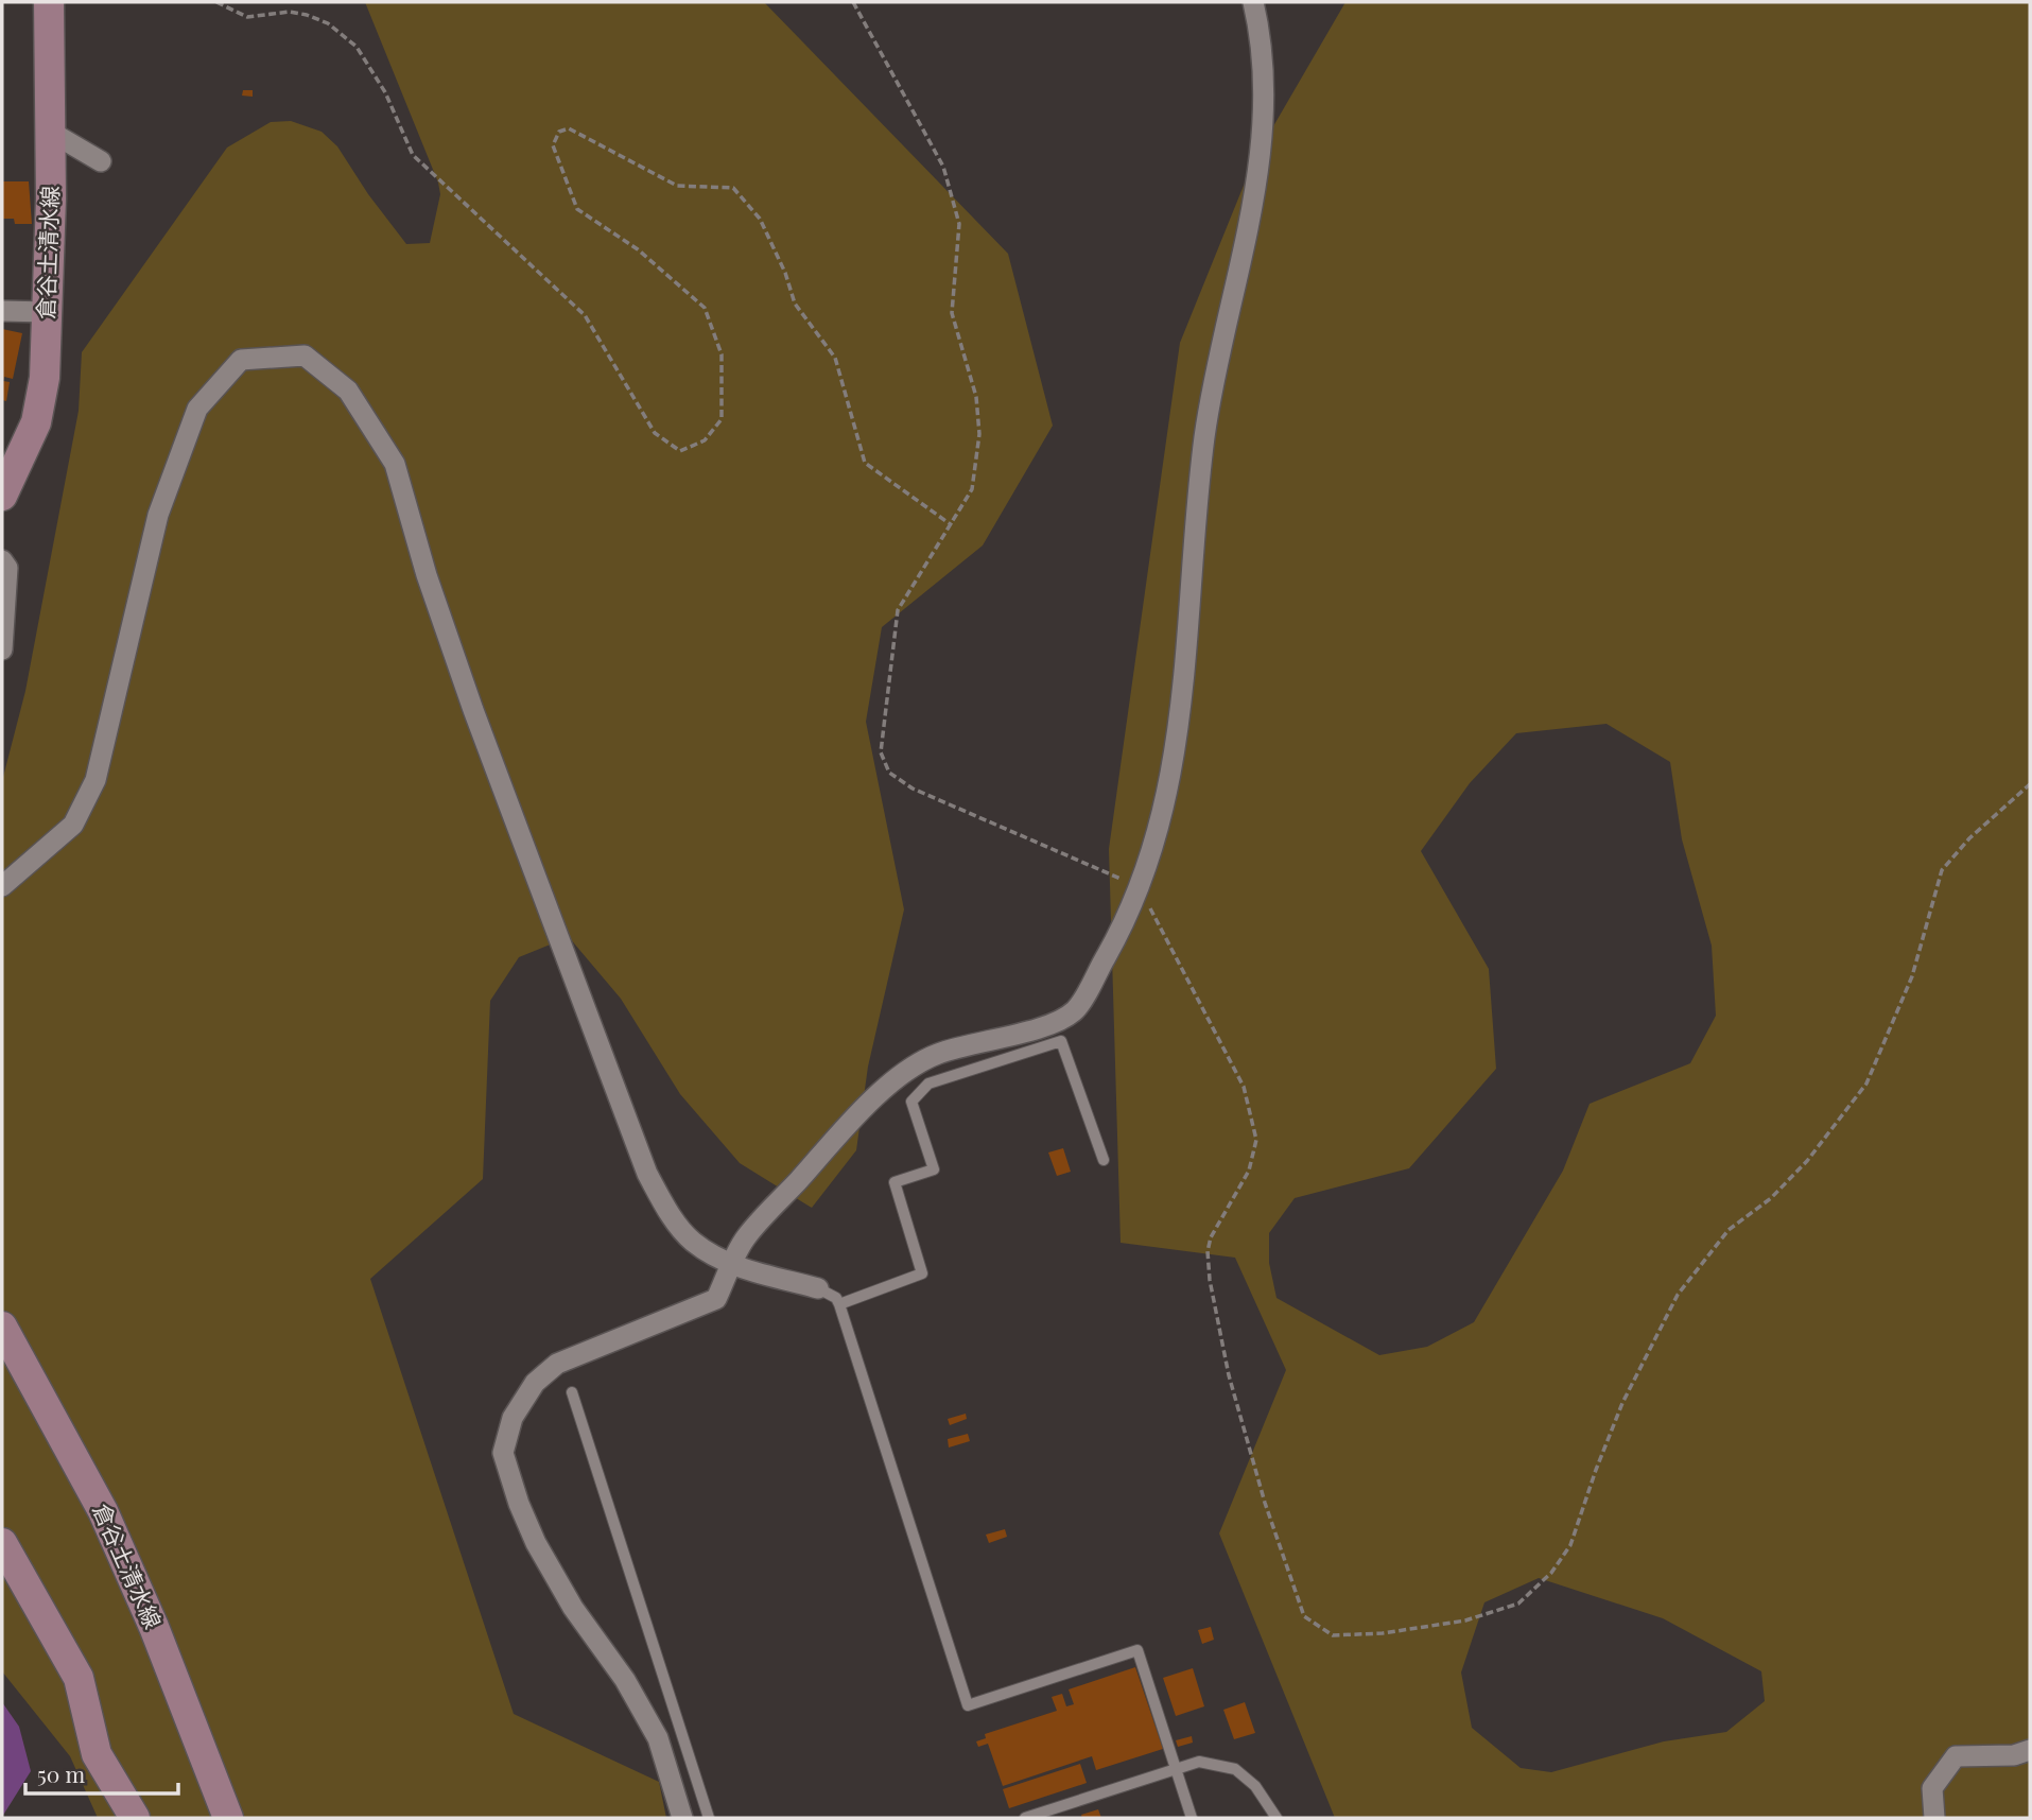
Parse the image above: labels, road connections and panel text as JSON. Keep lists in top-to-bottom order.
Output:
{
  "streets": {
    "main road": ["倉谷土清水線"]
  },
  "scale_bar": "50 m"
}
